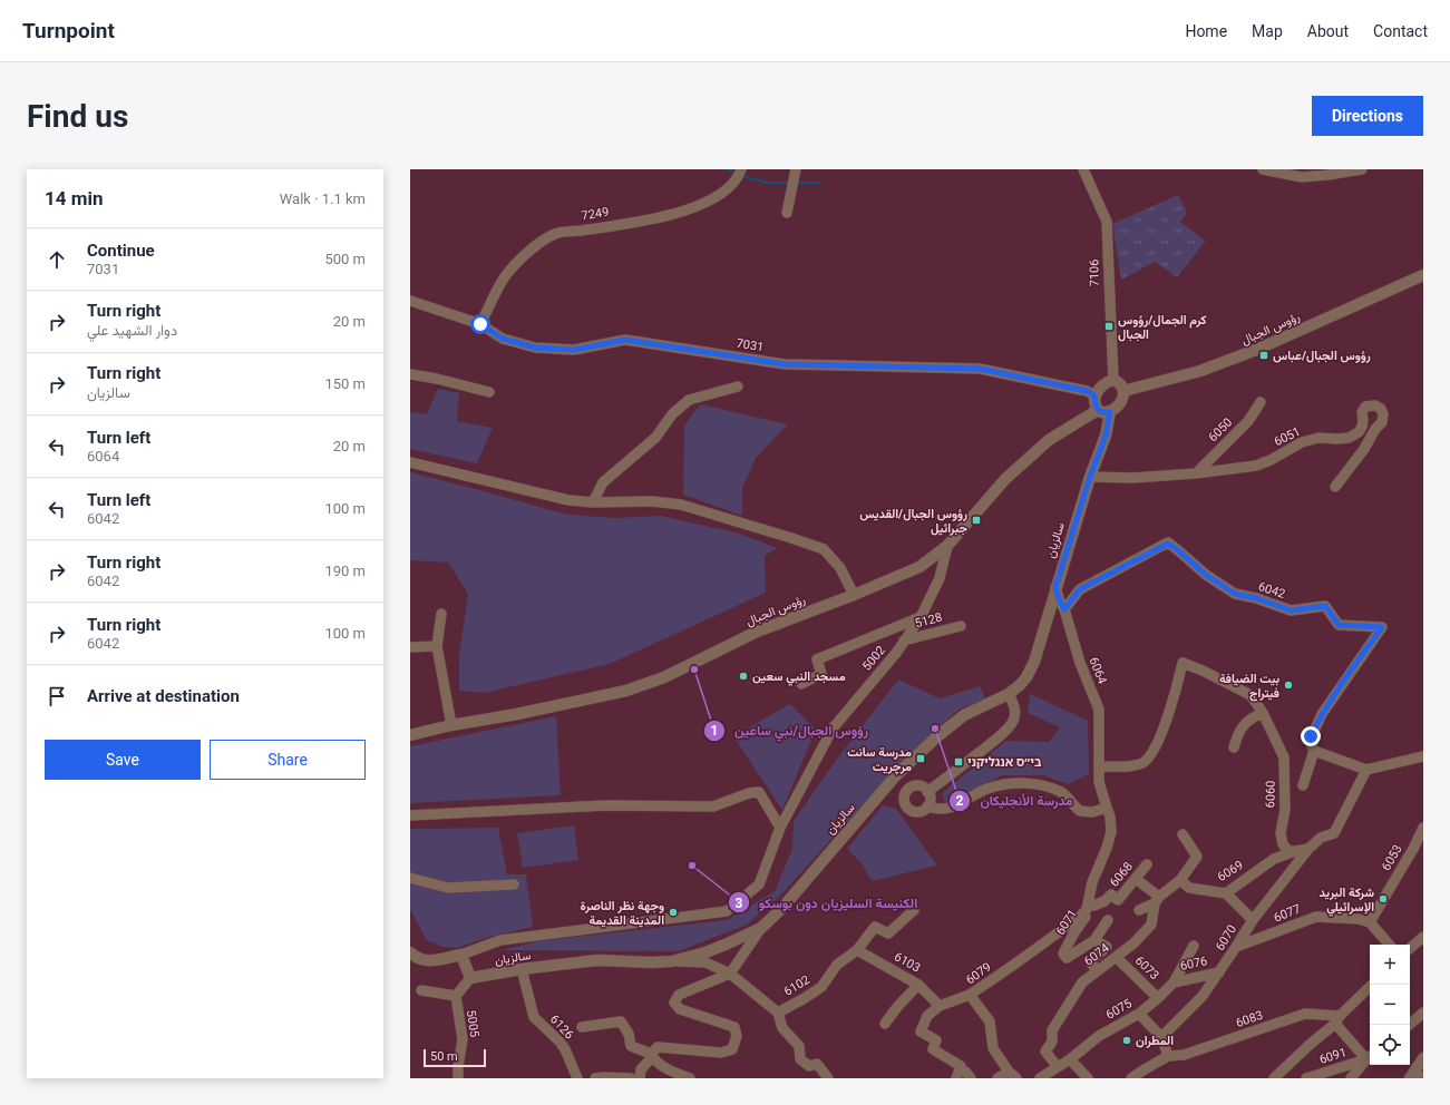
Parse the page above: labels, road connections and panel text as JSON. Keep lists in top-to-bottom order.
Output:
{
  "streets": {
    "street": [
      "7249",
      "7106",
      "رؤوس الجبال",
      "7031",
      "6050",
      "6051",
      "سالزيان",
      "6042",
      "5128",
      "5002",
      "6064",
      "6060",
      "6053",
      "6069",
      "6068",
      "6077",
      "6071",
      "6070",
      "6074",
      "6103",
      "6076",
      "6073",
      "6079",
      "6102",
      "6075",
      "6083",
      "5005",
      "6126",
      "6091"
    ]
  },
  "crossings": [
    ["7249", "7031"],
    ["7106", "رؤوس الجبال"],
    ["7106", "7031"],
    ["7106", "سالزيان"],
    ["رؤوس الجبال", "7031"],
    ["رؤوس الجبال", "سالزيان"],
    ["رؤوس الجبال", "5002"],
    ["7031", "سالزيان"],
    ["6050", "6051"],
    ["6051", "سالزيان"],
    ["سالزيان", "6064"],
    ["سالزيان", "6102"],
    ["سالزيان", "5005"],
    ["سالزيان", "6126"],
    ["6042", "6064"],
    ["5128", "5002"],
    ["6064", "6060"],
    ["6064", "6068"],
    ["6064", "6071"],
    ["6064", "6079"],
    ["6060", "6069"],
    ["6053", "6077"],
    ["6068", "6071"],
    ["6068", "6079"],
    ["6077", "6070"],
    ["6071", "6079"],
    ["6070", "6076"],
    ["6074", "6073"],
    ["6074", "6075"],
    ["6103", "6102"],
    ["6076", "6075"],
    ["6073", "6075"]
  ],
  "places": {
    "transit": [
      "كرم الجمال/رؤوس الجبال",
      "رؤوس الجبال/عباس",
      "رؤوس الجبال/القديس جبرائيل",
      "مدرسة سانت مرچريت",
      "בי״ס אנגליקני"
    ],
    "other": [
      "رؤوس الجبال/نبي ساعين",
      "مسجد النبي سعين",
      "بيت الضيافة فيتراج",
      "مدرسة الأنجليكان",
      "الكنيسة السليزيان دون بوسكو",
      "شركة البريد الإسرائيلي",
      "وجهة نظر الناصرة المدينة القديمة",
      "المطران"
    ]
  },
  "scale_bar": "50 m",
  "page": {
    "header": "Turnpoint",
    "nav": [
      "Home",
      "Map",
      "About",
      "Contact"
    ],
    "buttons": [
      "Directions",
      ["Save", "Share"]
    ],
    "title": "Find us",
    "heading": ["14 min", "Walk · 1.1 km"],
    "list": [
      ["Continue", "7031", "500 m"],
      ["Turn right", "دوار الشهيد علي", "20 m"],
      ["Turn right", "سالزيان", "150 m"],
      ["Turn left", "6064", "20 m"],
      ["Turn left", "6042", "100 m"],
      ["Turn right", "6042", "190 m"],
      ["Turn right", "6042", "100 m"],
      "Arrive at destination"
    ],
    "map_buttons": ["+", "−"],
    "scale": "50 m"
  }
}
